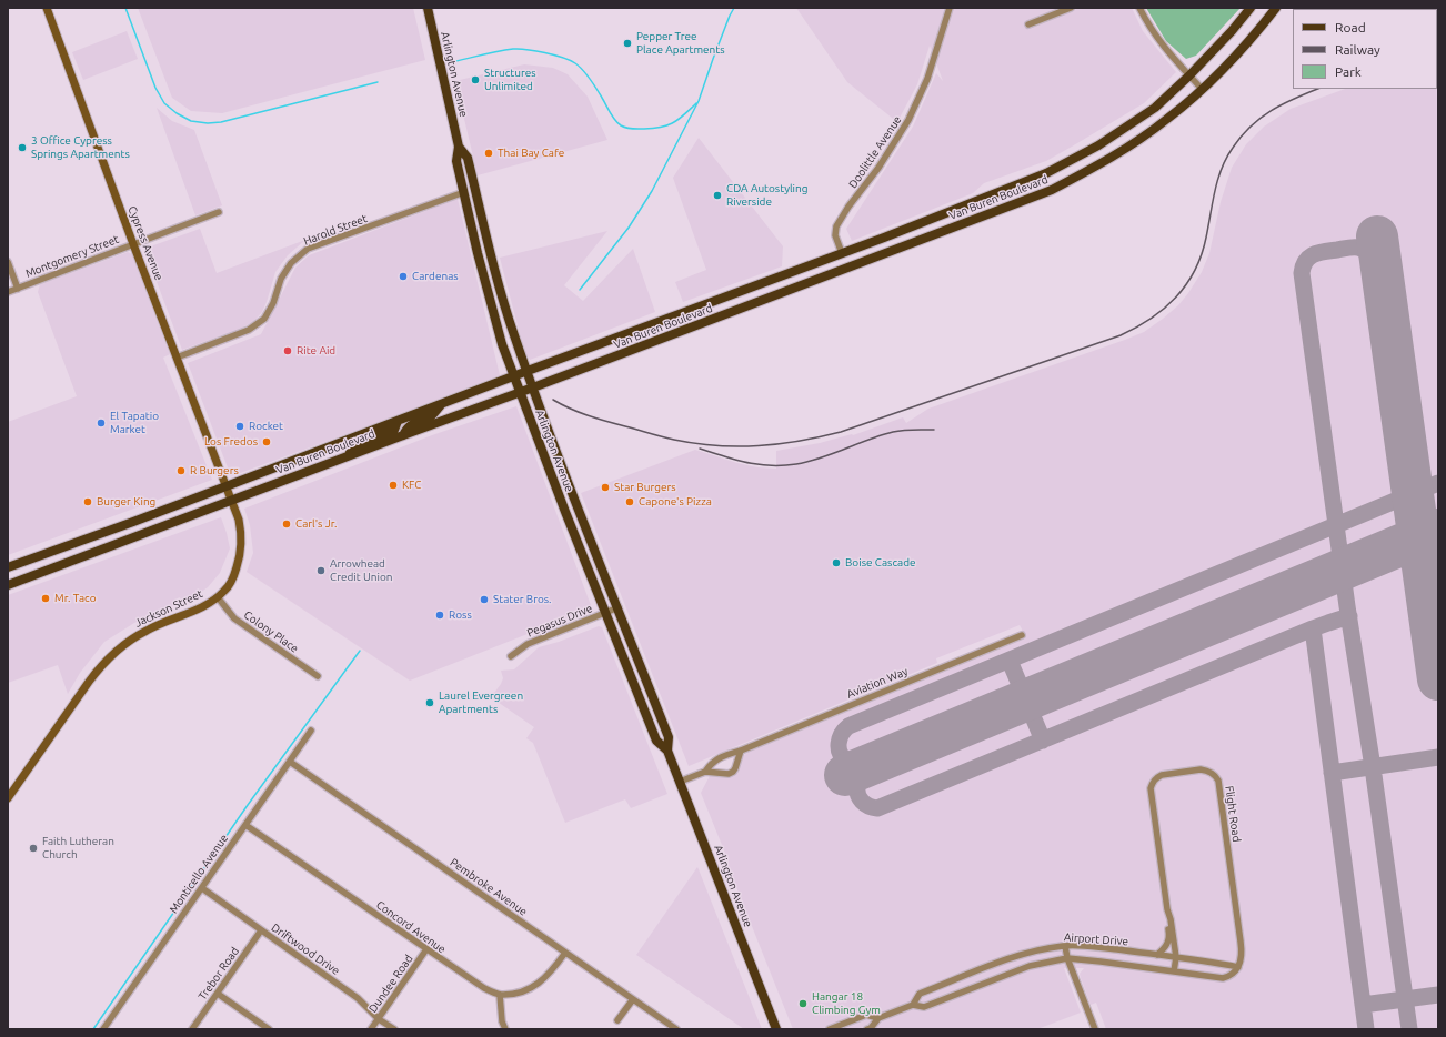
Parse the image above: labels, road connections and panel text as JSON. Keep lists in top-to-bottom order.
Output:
{
  "streets": {
    "main road": ["Arlington Avenue", "Van Buren Boulevard"],
    "street": [
      "Doolittle Avenue",
      "Harold Street",
      "Cypress Avenue",
      "Montgomery Street",
      "Jackson Street",
      "Pegasus Drive",
      "Colony Place",
      "Aviation Way",
      "Flight Road",
      "Monticello Avenue",
      "Pembroke Avenue",
      "Concord Avenue",
      "Airport Drive",
      "Driftwood Drive",
      "Trebor Road",
      "Dundee Road"
    ]
  },
  "crossings": [
    ["Arlington Avenue", "Van Buren Boulevard"],
    ["Arlington Avenue", "Harold Street"],
    ["Arlington Avenue", "Pegasus Drive"],
    ["Arlington Avenue", "Aviation Way"],
    ["Doolittle Avenue", "Van Buren Boulevard"],
    ["Van Buren Boulevard", "Cypress Avenue"],
    ["Van Buren Boulevard", "Jackson Street"],
    ["Harold Street", "Cypress Avenue"],
    ["Cypress Avenue", "Montgomery Street"],
    ["Cypress Avenue", "Jackson Street"],
    ["Jackson Street", "Colony Place"],
    ["Flight Road", "Airport Drive"],
    ["Monticello Avenue", "Pembroke Avenue"],
    ["Monticello Avenue", "Concord Avenue"],
    ["Monticello Avenue", "Driftwood Drive"],
    ["Concord Avenue", "Dundee Road"],
    ["Driftwood Drive", "Trebor Road"],
    ["Driftwood Drive", "Dundee Road"]
  ],
  "places": [
    "Pepper Tree Place Apartments",
    "Structures Unlimited",
    "3 Office Cypress Springs Apartments",
    "Thai Bay Cafe",
    "CDA Autostyling Riverside",
    "Cardenas",
    "Rite Aid",
    "El Tapatio Market",
    "Rocket",
    "Los Fredos",
    "R Burgers",
    "KFC",
    "Star Burgers",
    "Burger King",
    "Capone's Pizza",
    "Carl's Jr.",
    "Boise Cascade",
    "Arrowhead Credit Union",
    "Mr. Taco",
    "Stater Bros.",
    "Ross",
    "Laurel Evergreen Apartments",
    "Faith Lutheran Church",
    "Hangar 18 Climbing Gym"
  ],
  "legend": ["Road", "Railway", "Park"]
}
